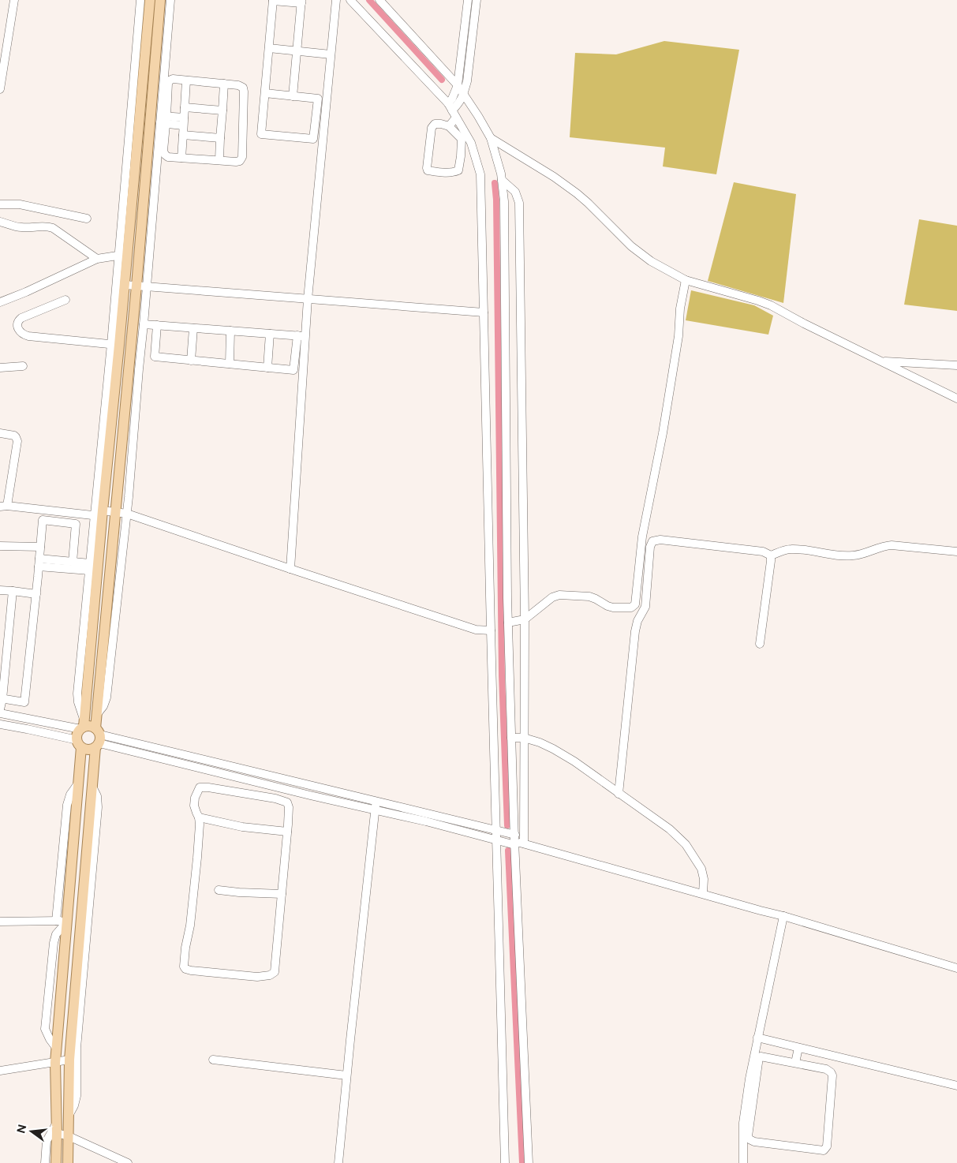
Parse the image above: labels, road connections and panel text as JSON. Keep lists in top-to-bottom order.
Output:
{
  "north": "left"
}
